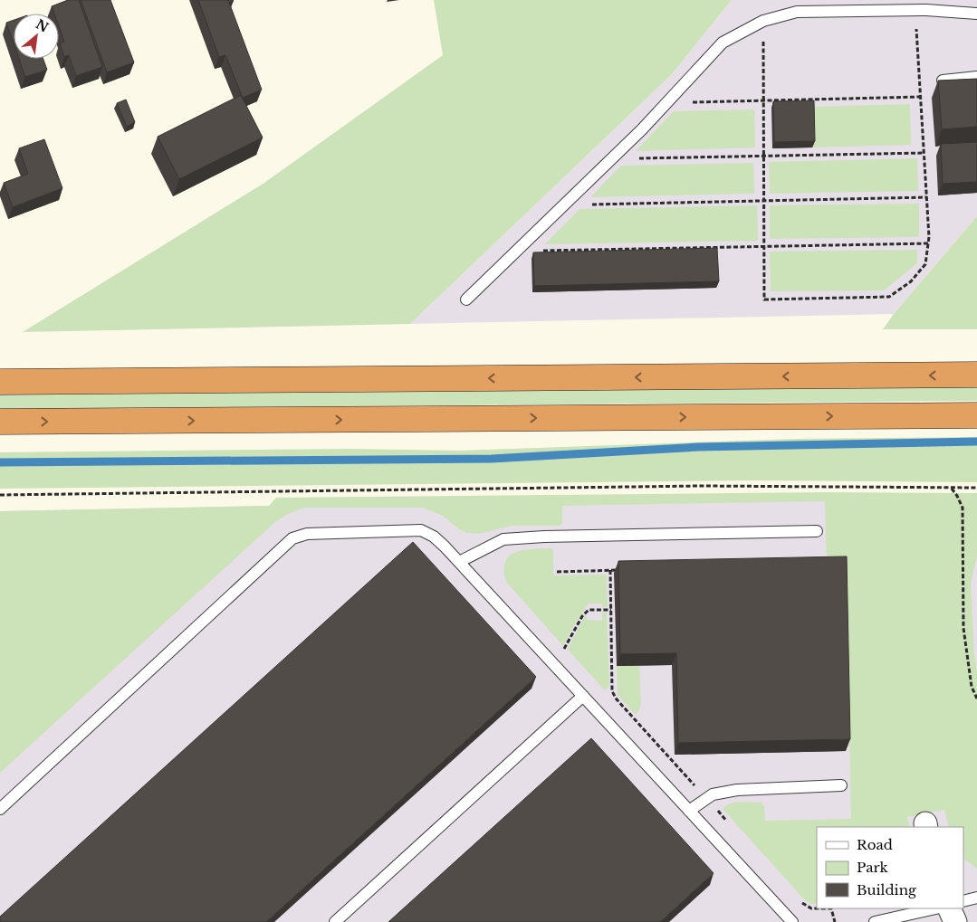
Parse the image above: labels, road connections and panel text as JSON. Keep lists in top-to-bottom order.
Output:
{
  "legend": ["Road", "Park", "Building"],
  "north": "top right"
}
